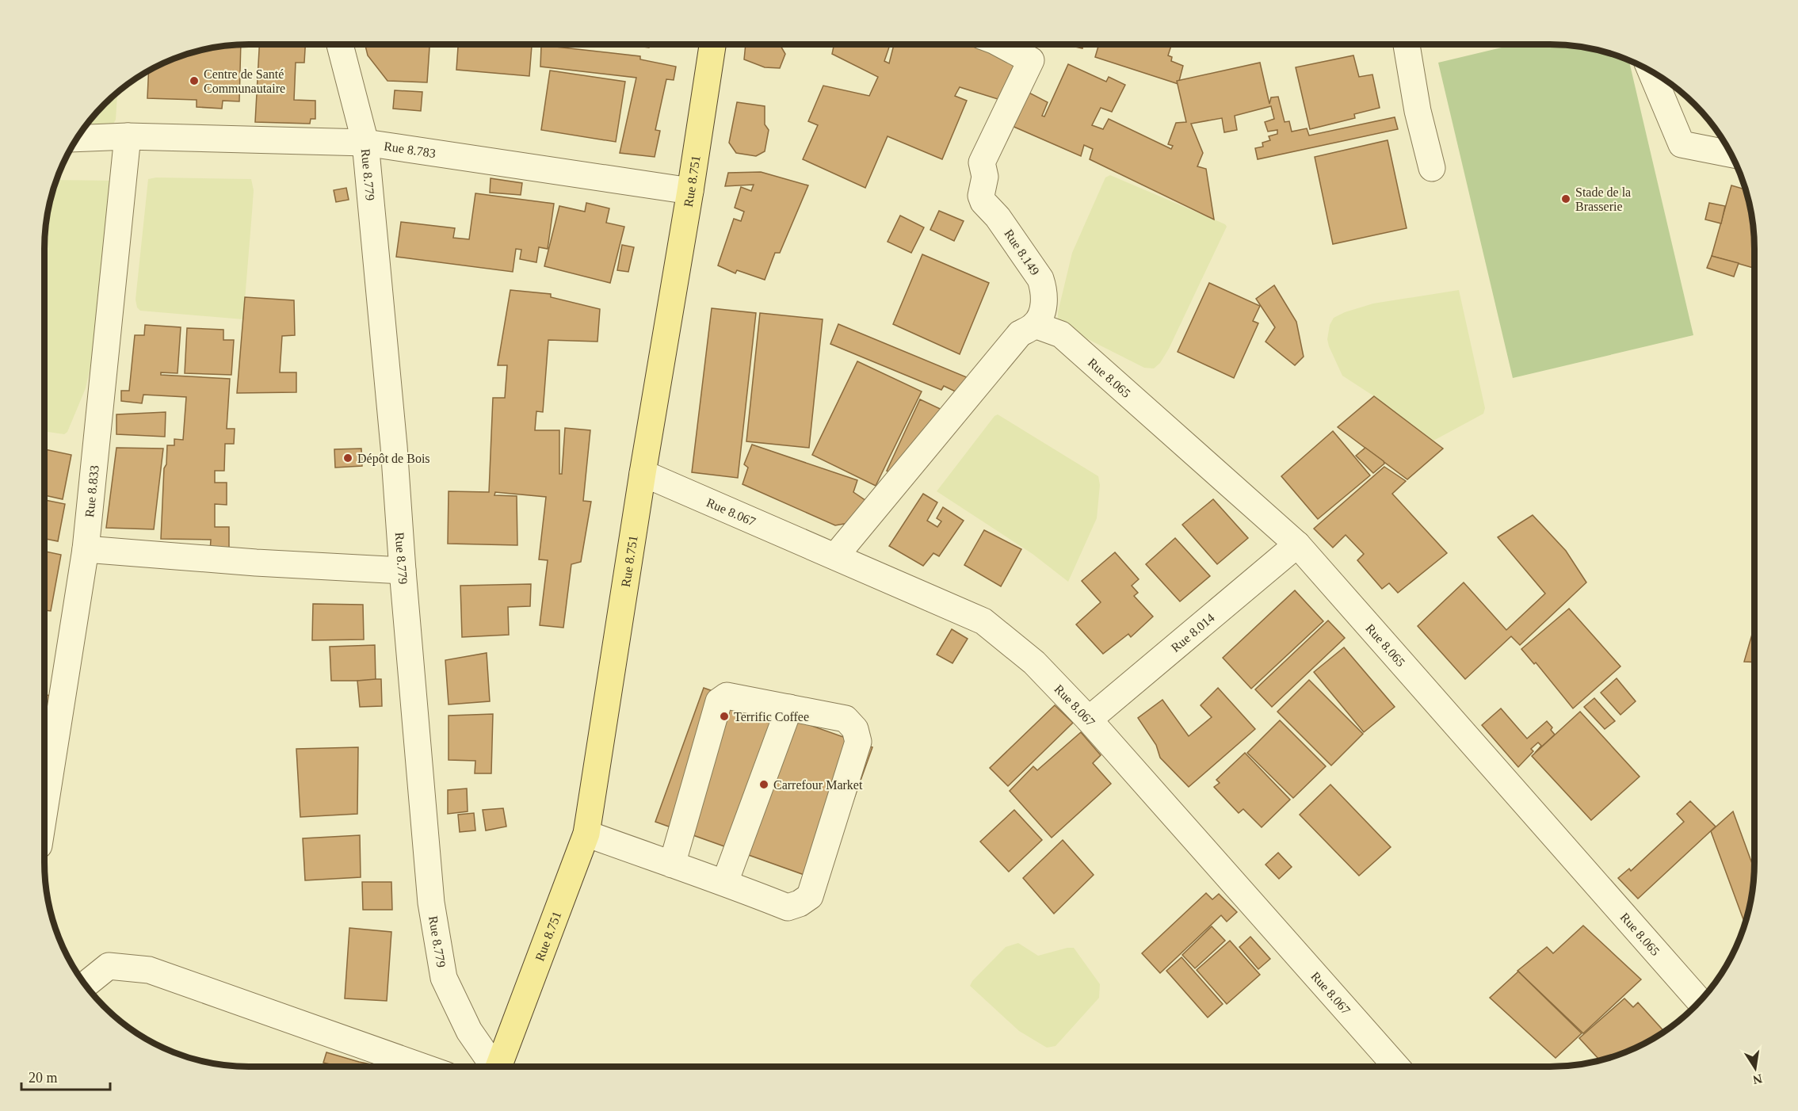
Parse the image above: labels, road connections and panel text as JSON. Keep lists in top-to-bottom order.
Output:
{
  "streets": {
    "main road": ["Rue 8.751"],
    "street": [
      "Rue 8.783",
      "Rue 8.779",
      "Rue 8.149",
      "Rue 8.065",
      "Rue 8.833",
      "Rue 8.067",
      "Rue 8.014"
    ]
  },
  "crossings": [
    ["Rue 8.783", "Rue 8.779"],
    ["Rue 8.783", "Rue 8.751"],
    ["Rue 8.783", "Rue 8.833"],
    ["Rue 8.751", "Rue 8.067"],
    ["Rue 8.149", "Rue 8.065"],
    ["Rue 8.065", "Rue 8.014"],
    ["Rue 8.067", "Rue 8.014"]
  ],
  "places": [
    "Centre de Santé Communautaire",
    "Stade de la Brasserie",
    "Dépôt de Bois",
    "Terrific Coffee",
    "Carrefour Market"
  ],
  "scale_bar": "20 m",
  "north": "bottom"
}
